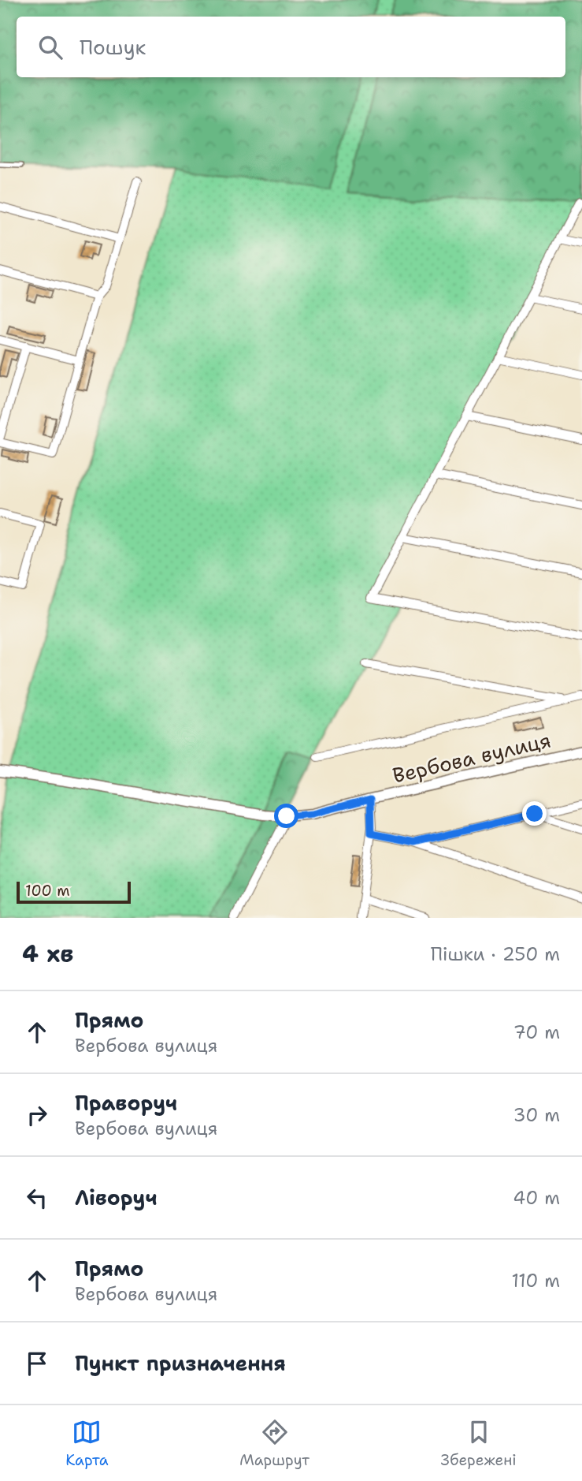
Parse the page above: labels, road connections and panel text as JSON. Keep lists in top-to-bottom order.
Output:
{
  "streets": {
    "street": ["Вербова вулиця"]
  },
  "scale_bar": "100 m",
  "page": {
    "search": "Пошук",
    "scale": "100 m",
    "heading": ["4 хв", "Пішки · 250 m"],
    "list": [
      ["Прямо", "Вербова вулиця", "70 m"],
      ["Праворуч", "Вербова вулиця", "30 m"],
      ["Ліворуч", "40 m"],
      ["Прямо", "Вербова вулиця", "110 m"],
      "Пункт призначення"
    ],
    "nav": ["Карта", "Маршрут", "Збережені"]
  }
}
